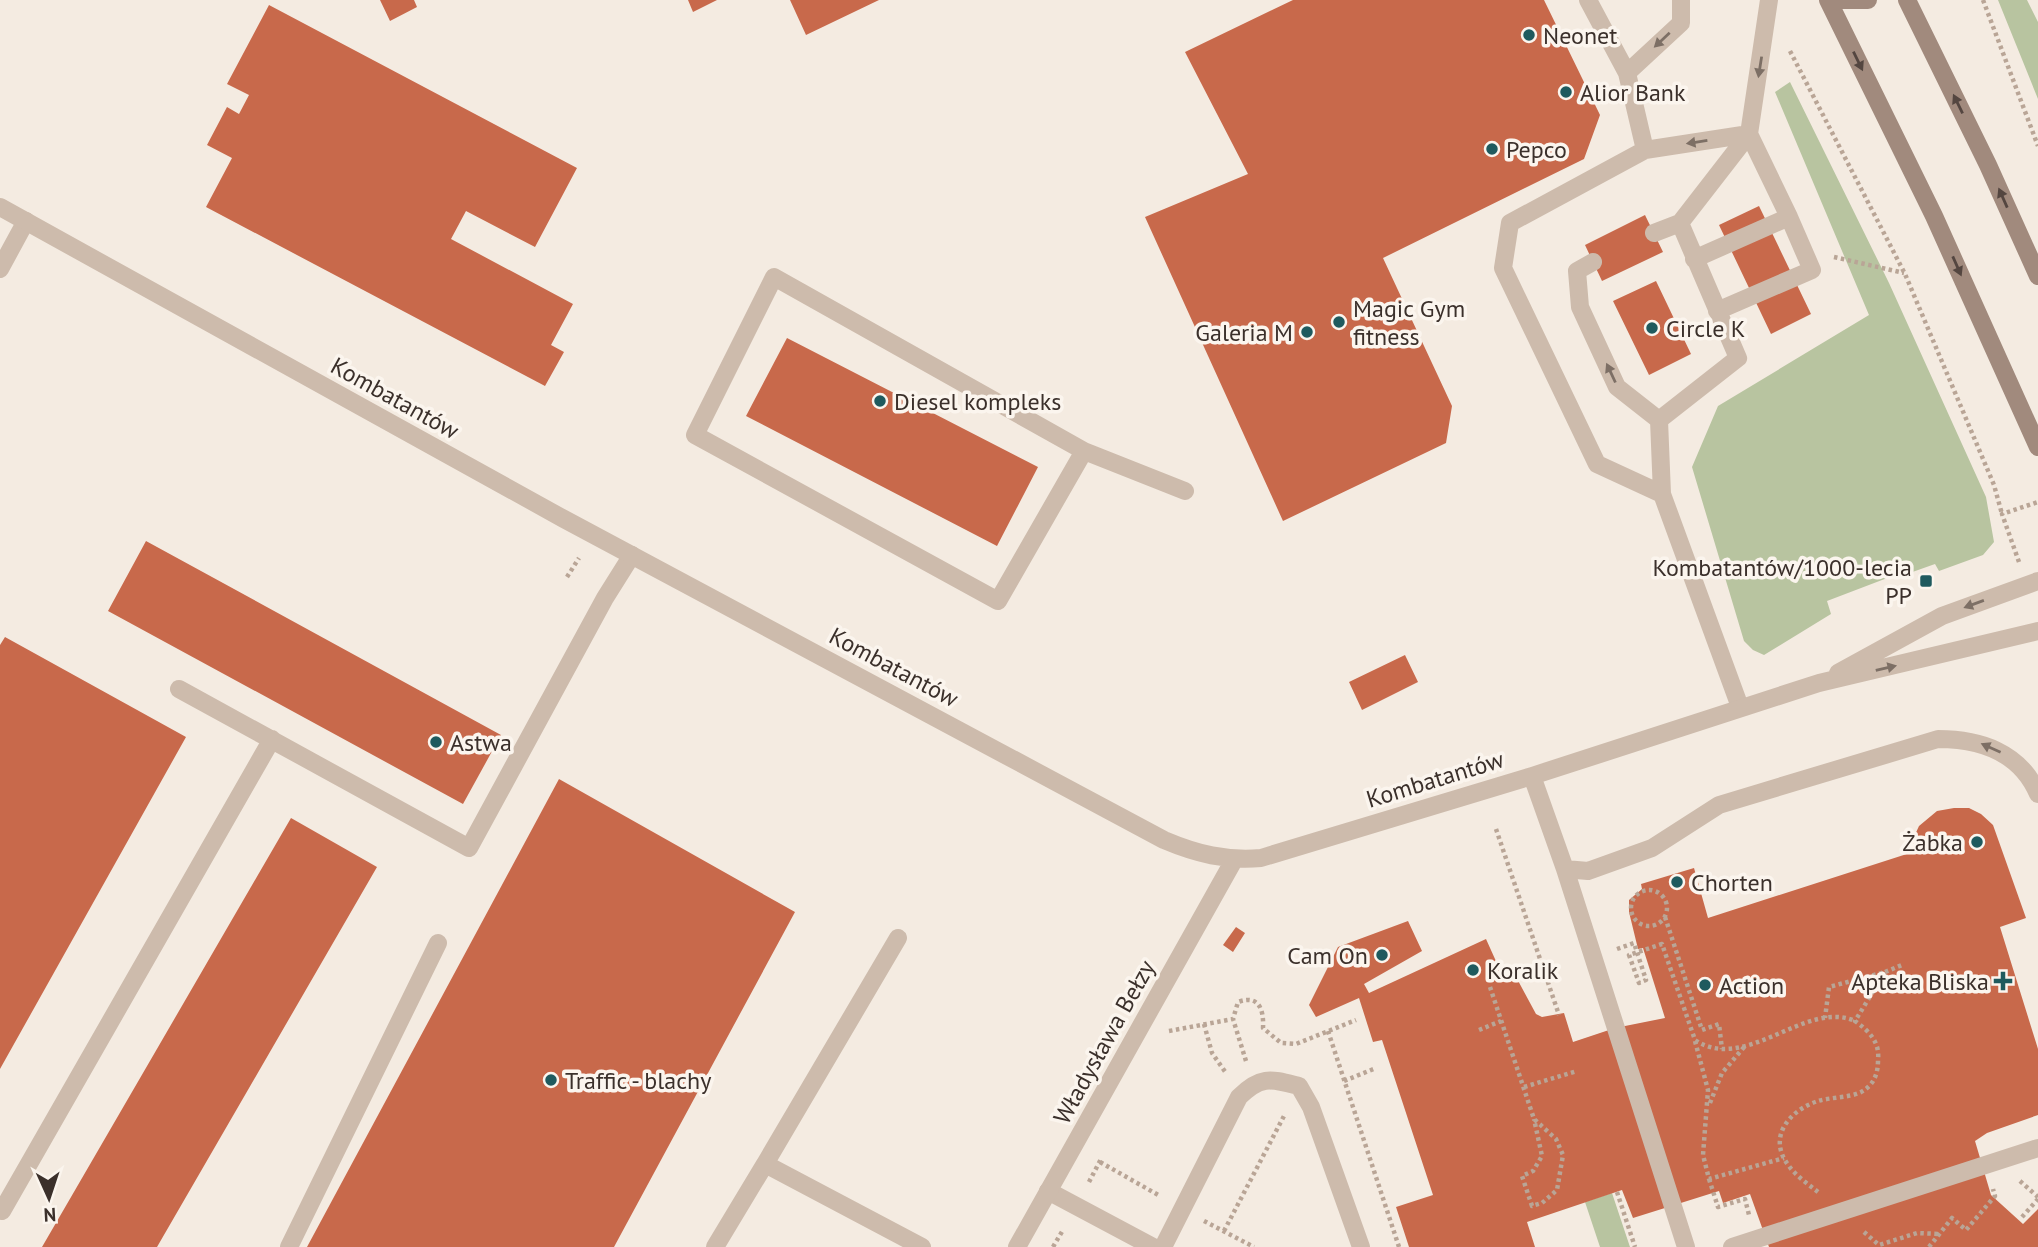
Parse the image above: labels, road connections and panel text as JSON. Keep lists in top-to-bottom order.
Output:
{
  "streets": {
    "street": ["Kombatantów", "Władysława Bełzy"]
  },
  "crossings": [
    ["Kombatantów", "Władysława Bełzy"]
  ],
  "places": {
    "other": [
      "Neonet",
      "Alior Bank",
      "Pepco",
      "Magic Gym fitness",
      "Circle K",
      "Galeria M",
      "Diesel kompleks",
      "Astwa",
      "Żabka",
      "Chorten",
      "Cam On",
      "Koralik",
      "Action",
      "Traffic - blachy"
    ],
    "transit": ["Kombatantów/1000-lecia PP"],
    "health": ["Apteka Bliska"]
  },
  "north": "bottom"
}
